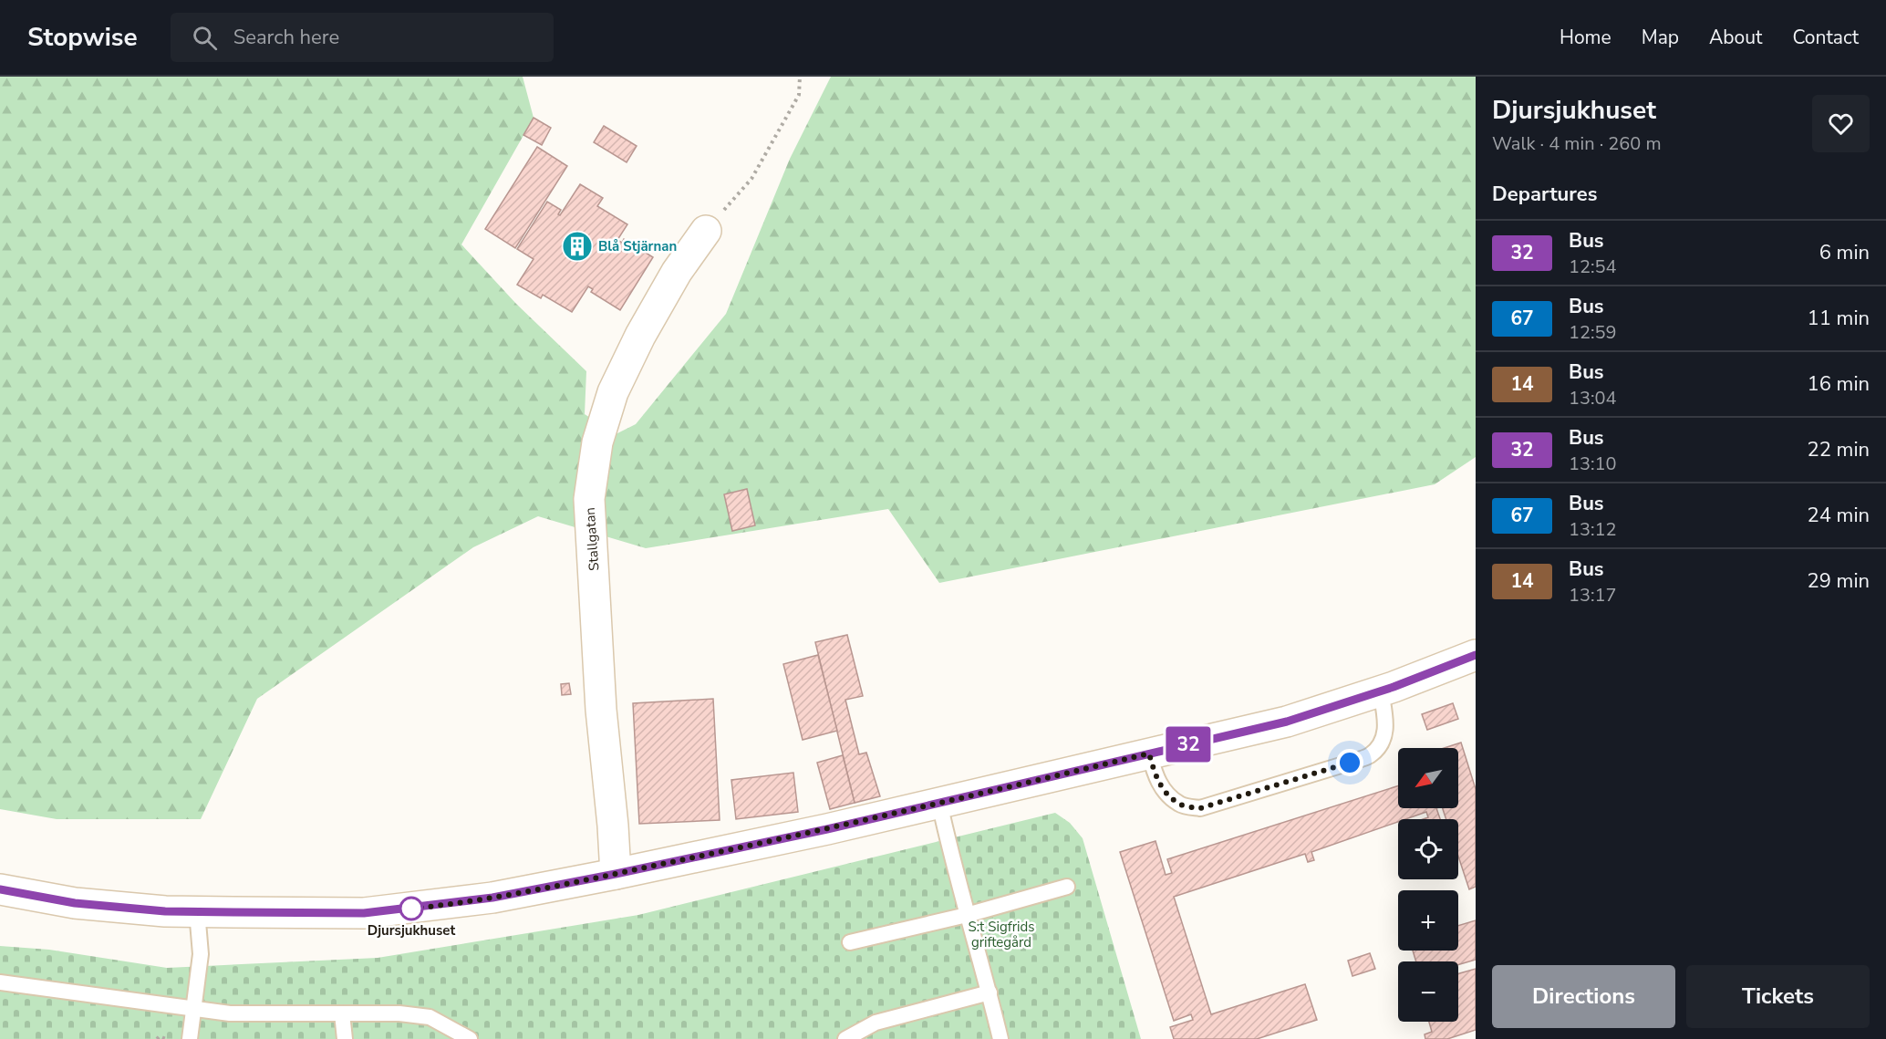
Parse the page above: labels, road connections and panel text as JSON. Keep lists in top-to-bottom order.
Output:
{
  "streets": {
    "street": ["Stallgatan"]
  },
  "parks": ["S:t Sigfrids griftegård"],
  "places": {
    "building": ["Blå Stjärnan"],
    "other": ["Djursjukhuset"]
  },
  "lines": ["bus line 32"],
  "north": "bottom left",
  "page": {
    "header": "Stopwise",
    "search": "Search here",
    "nav": [
      "Home",
      "Map",
      "About",
      "Contact"
    ],
    "on_map": "32",
    "heading": [
      ["Djursjukhuset", "Walk · 4 min · 260 m"],
      "Departures"
    ],
    "list": [
      {
        "mark": "32",
        "name": "Bus",
        "note": "12:54",
        "value": "6 min"
      },
      {
        "mark": "67",
        "name": "Bus",
        "note": "12:59",
        "value": "11 min"
      },
      {
        "mark": "14",
        "name": "Bus",
        "note": "13:04",
        "value": "16 min"
      },
      {
        "mark": "32",
        "name": "Bus",
        "note": "13:10",
        "value": "22 min"
      },
      {
        "mark": "67",
        "name": "Bus",
        "note": "13:12",
        "value": "24 min"
      },
      {
        "mark": "14",
        "name": "Bus",
        "note": "13:17",
        "value": "29 min"
      }
    ],
    "map_buttons": ["+", "−"],
    "buttons": ["Directions", "Tickets"]
  }
}
